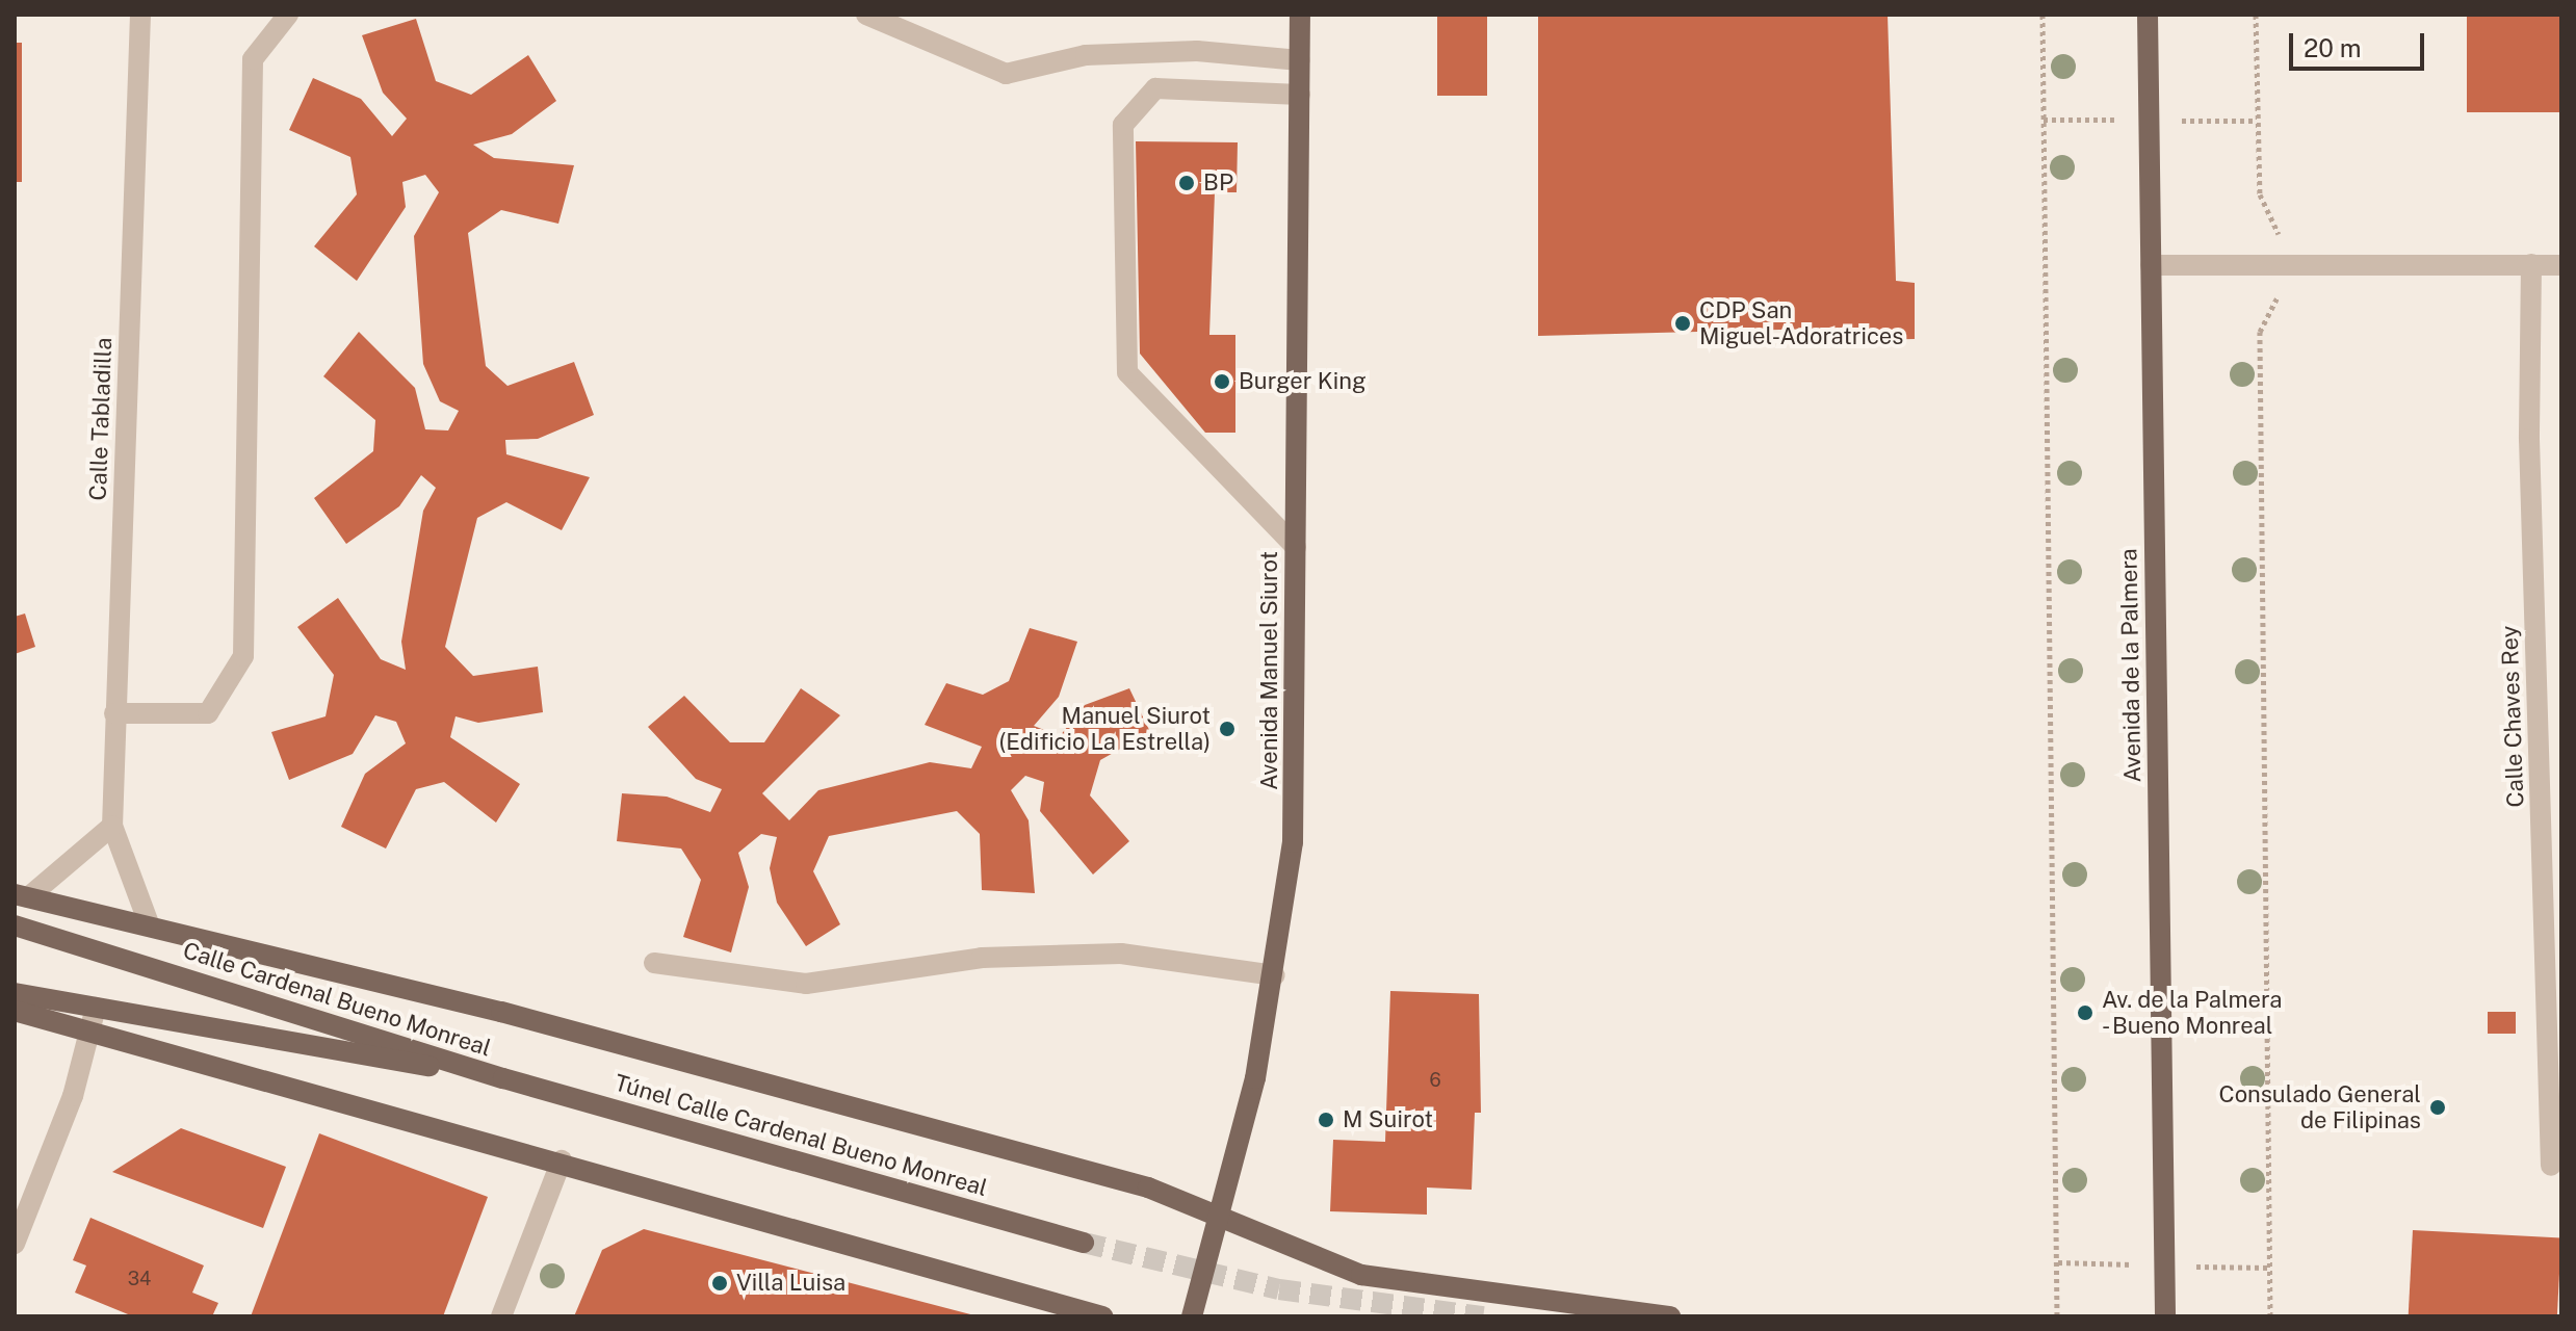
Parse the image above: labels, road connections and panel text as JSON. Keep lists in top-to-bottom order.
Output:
{
  "streets": {
    "main road": [
      "Avenida de la Palmera",
      "Avenida Manuel Siurot",
      "Calle Cardenal Bueno Monreal",
      "Túnel Calle Cardenal Bueno Monreal"
    ],
    "street": ["Calle Tabladilla", "Calle Chaves Rey"]
  },
  "crossings": [
    ["Calle Cardenal Bueno Monreal", "Túnel Calle Cardenal Bueno Monreal"]
  ],
  "places": [
    "BP",
    "CDP San Miguel-Adoratrices",
    "Burger King",
    "Manuel Siurot (Edificio La Estrella)",
    "Av. de la Palmera - Bueno Monreal",
    "Consulado General de Filipinas",
    "M Suirot",
    "Villa Luisa"
  ],
  "house_numbers": ["6", "34"],
  "scale_bar": "20 m"
}
